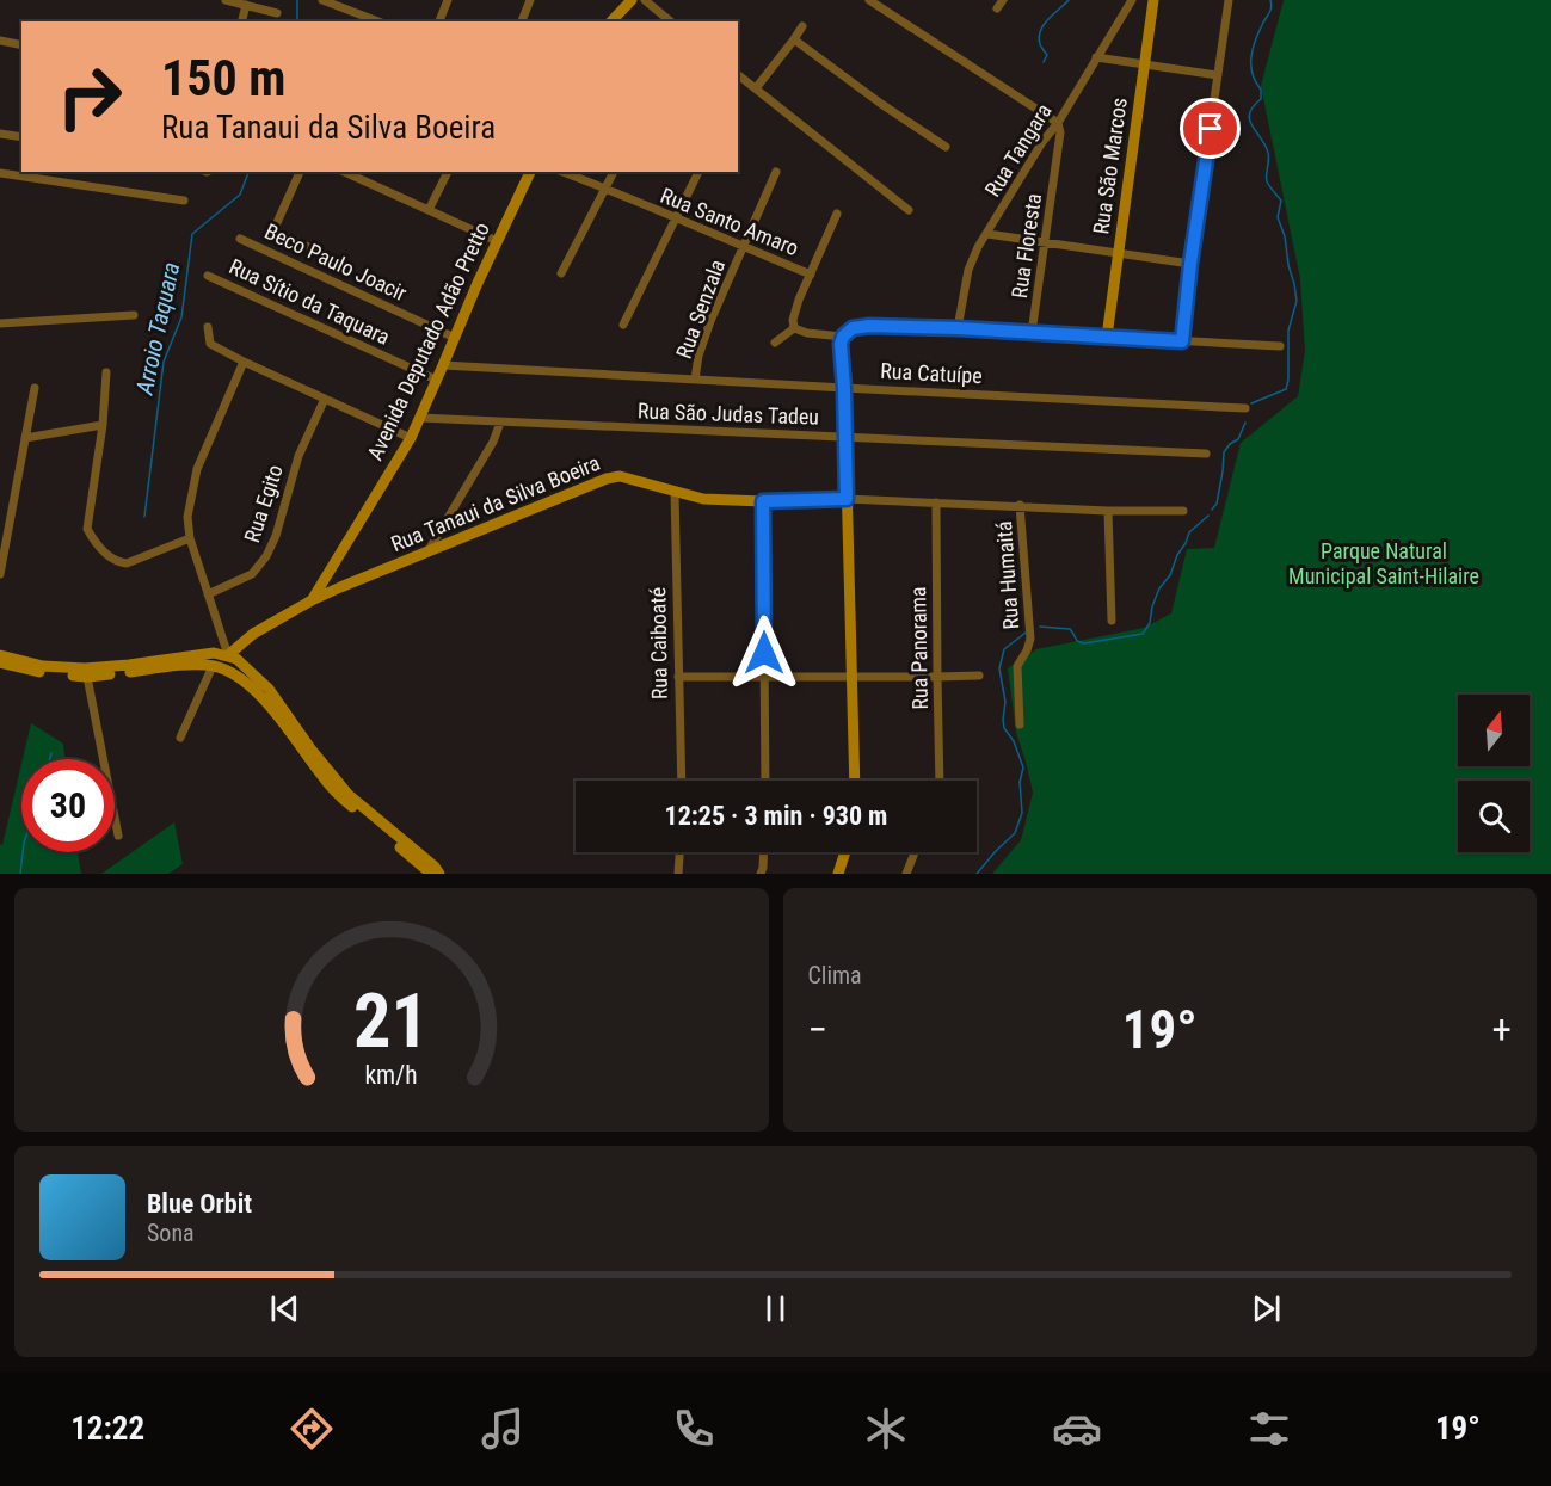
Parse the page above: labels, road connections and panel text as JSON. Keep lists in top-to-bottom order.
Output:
{
  "streets": {
    "street": [
      "Rua Tangara",
      "Rua São Marcos",
      "Rua Santo Amaro",
      "Rua Floresta",
      "Beco Paulo Joacir",
      "Rua Sítio da Taquara",
      "Rua Senzala",
      "Avenida Deputado Adão Pretto",
      "Rua Catuípe",
      "Rua São Judas Tadeu",
      "Rua Egito",
      "Rua Tanaui da Silva Boeira",
      "Rua Humaitá",
      "Rua Caiboaté",
      "Rua Panorama"
    ]
  },
  "crossings": [
    ["Rua Tangara", "Rua Floresta"],
    ["Rua Santo Amaro", "Rua Senzala"],
    ["Beco Paulo Joacir", "Avenida Deputado Adão Pretto"],
    ["Rua Sítio da Taquara", "Avenida Deputado Adão Pretto"],
    ["Rua Senzala", "Rua Catuípe"],
    ["Avenida Deputado Adão Pretto", "Rua Catuípe"],
    ["Avenida Deputado Adão Pretto", "Rua São Judas Tadeu"],
    ["Avenida Deputado Adão Pretto", "Rua Tanaui da Silva Boeira"],
    ["Rua Tanaui da Silva Boeira", "Rua Humaitá"],
    ["Rua Tanaui da Silva Boeira", "Rua Caiboaté"],
    ["Rua Tanaui da Silva Boeira", "Rua Panorama"]
  ],
  "water": ["Arroio Taquara"],
  "parks": ["Parque Natural Municipal Saint-Hilaire"],
  "north": "top",
  "page": {
    "turn": ["150 m", "Rua Tanaui da Silva Boeira"],
    "limit": "30",
    "trip": "12:25 · 3 min · 930 m",
    "tile": "Clima",
    "heat": ["−", "19°", "+"],
    "song": ["Blue Orbit", "Sona"],
    "tabs": ["12:22", "19°"],
    "gauge": ["21", "km/h"]
  }
}
